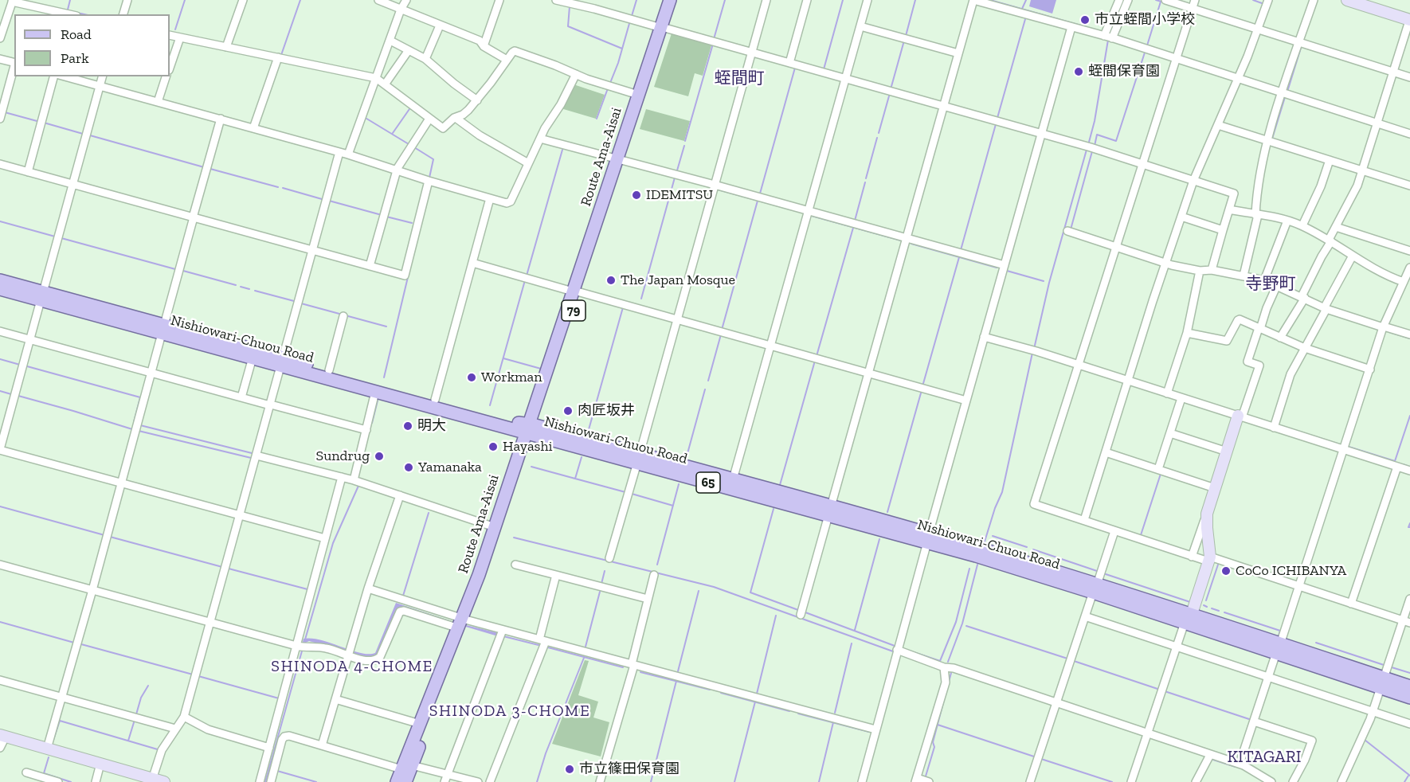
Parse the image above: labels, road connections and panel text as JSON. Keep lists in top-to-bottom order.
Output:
{
  "streets": {
    "main road": [
      "Route Ama-Aisai",
      "79",
      "Nishiowari-Chuou Road",
      "65"
    ]
  },
  "crossings": [
    ["Route Ama-Aisai", "Nishiowari-Chuou Road"]
  ],
  "districts": [
    "蛭間町",
    "寺野町",
    "SHINODA 4-CHOME",
    "SHINODA 3-CHOME",
    "KITAGARI"
  ],
  "places": [
    "市立蛭間小学校",
    "蛭間保育園",
    "IDEMITSU",
    "The Japan Mosque",
    "Workman",
    "肉匠坂井",
    "明大",
    "Hayashi",
    "Sundrug",
    "Yamanaka",
    "CoCo ICHIBANYA",
    "市立篠田保育園"
  ],
  "legend": ["Road", "Park"]
}
